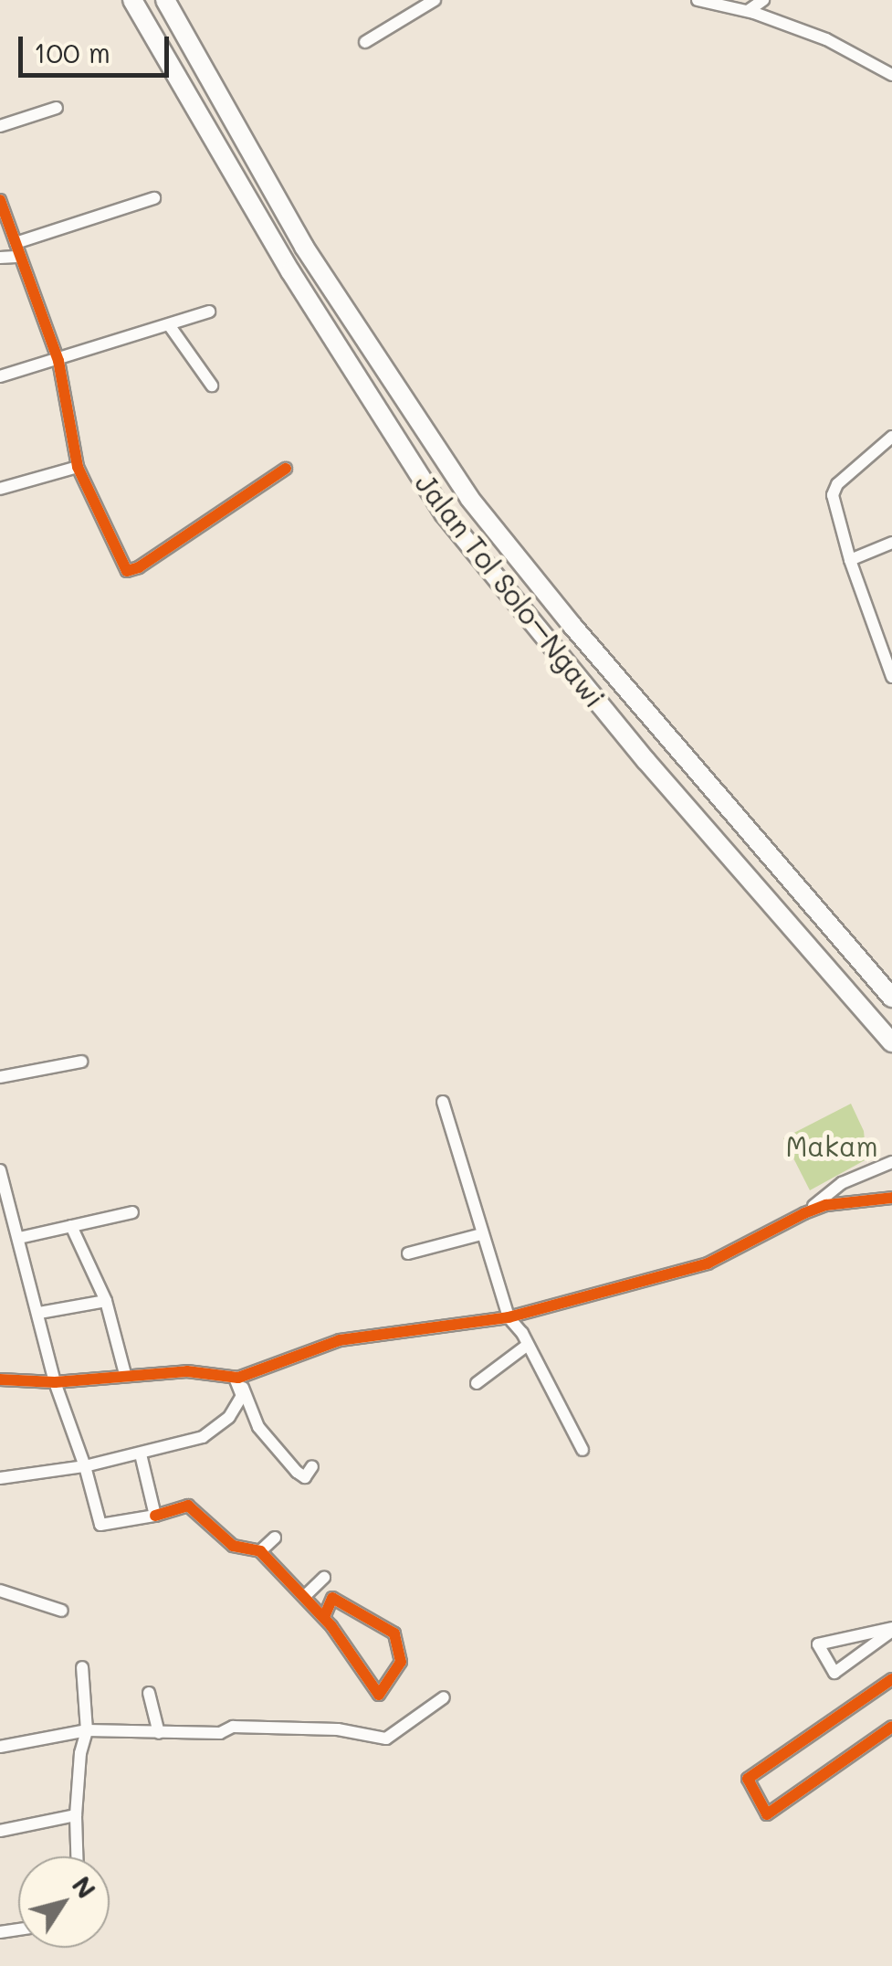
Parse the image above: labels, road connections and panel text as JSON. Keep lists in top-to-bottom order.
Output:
{
  "streets": {
    "highway": ["Jalan Tol Solo–Ngawi"]
  },
  "parks": ["Makam"],
  "scale_bar": "100 m",
  "north": "top right"
}
